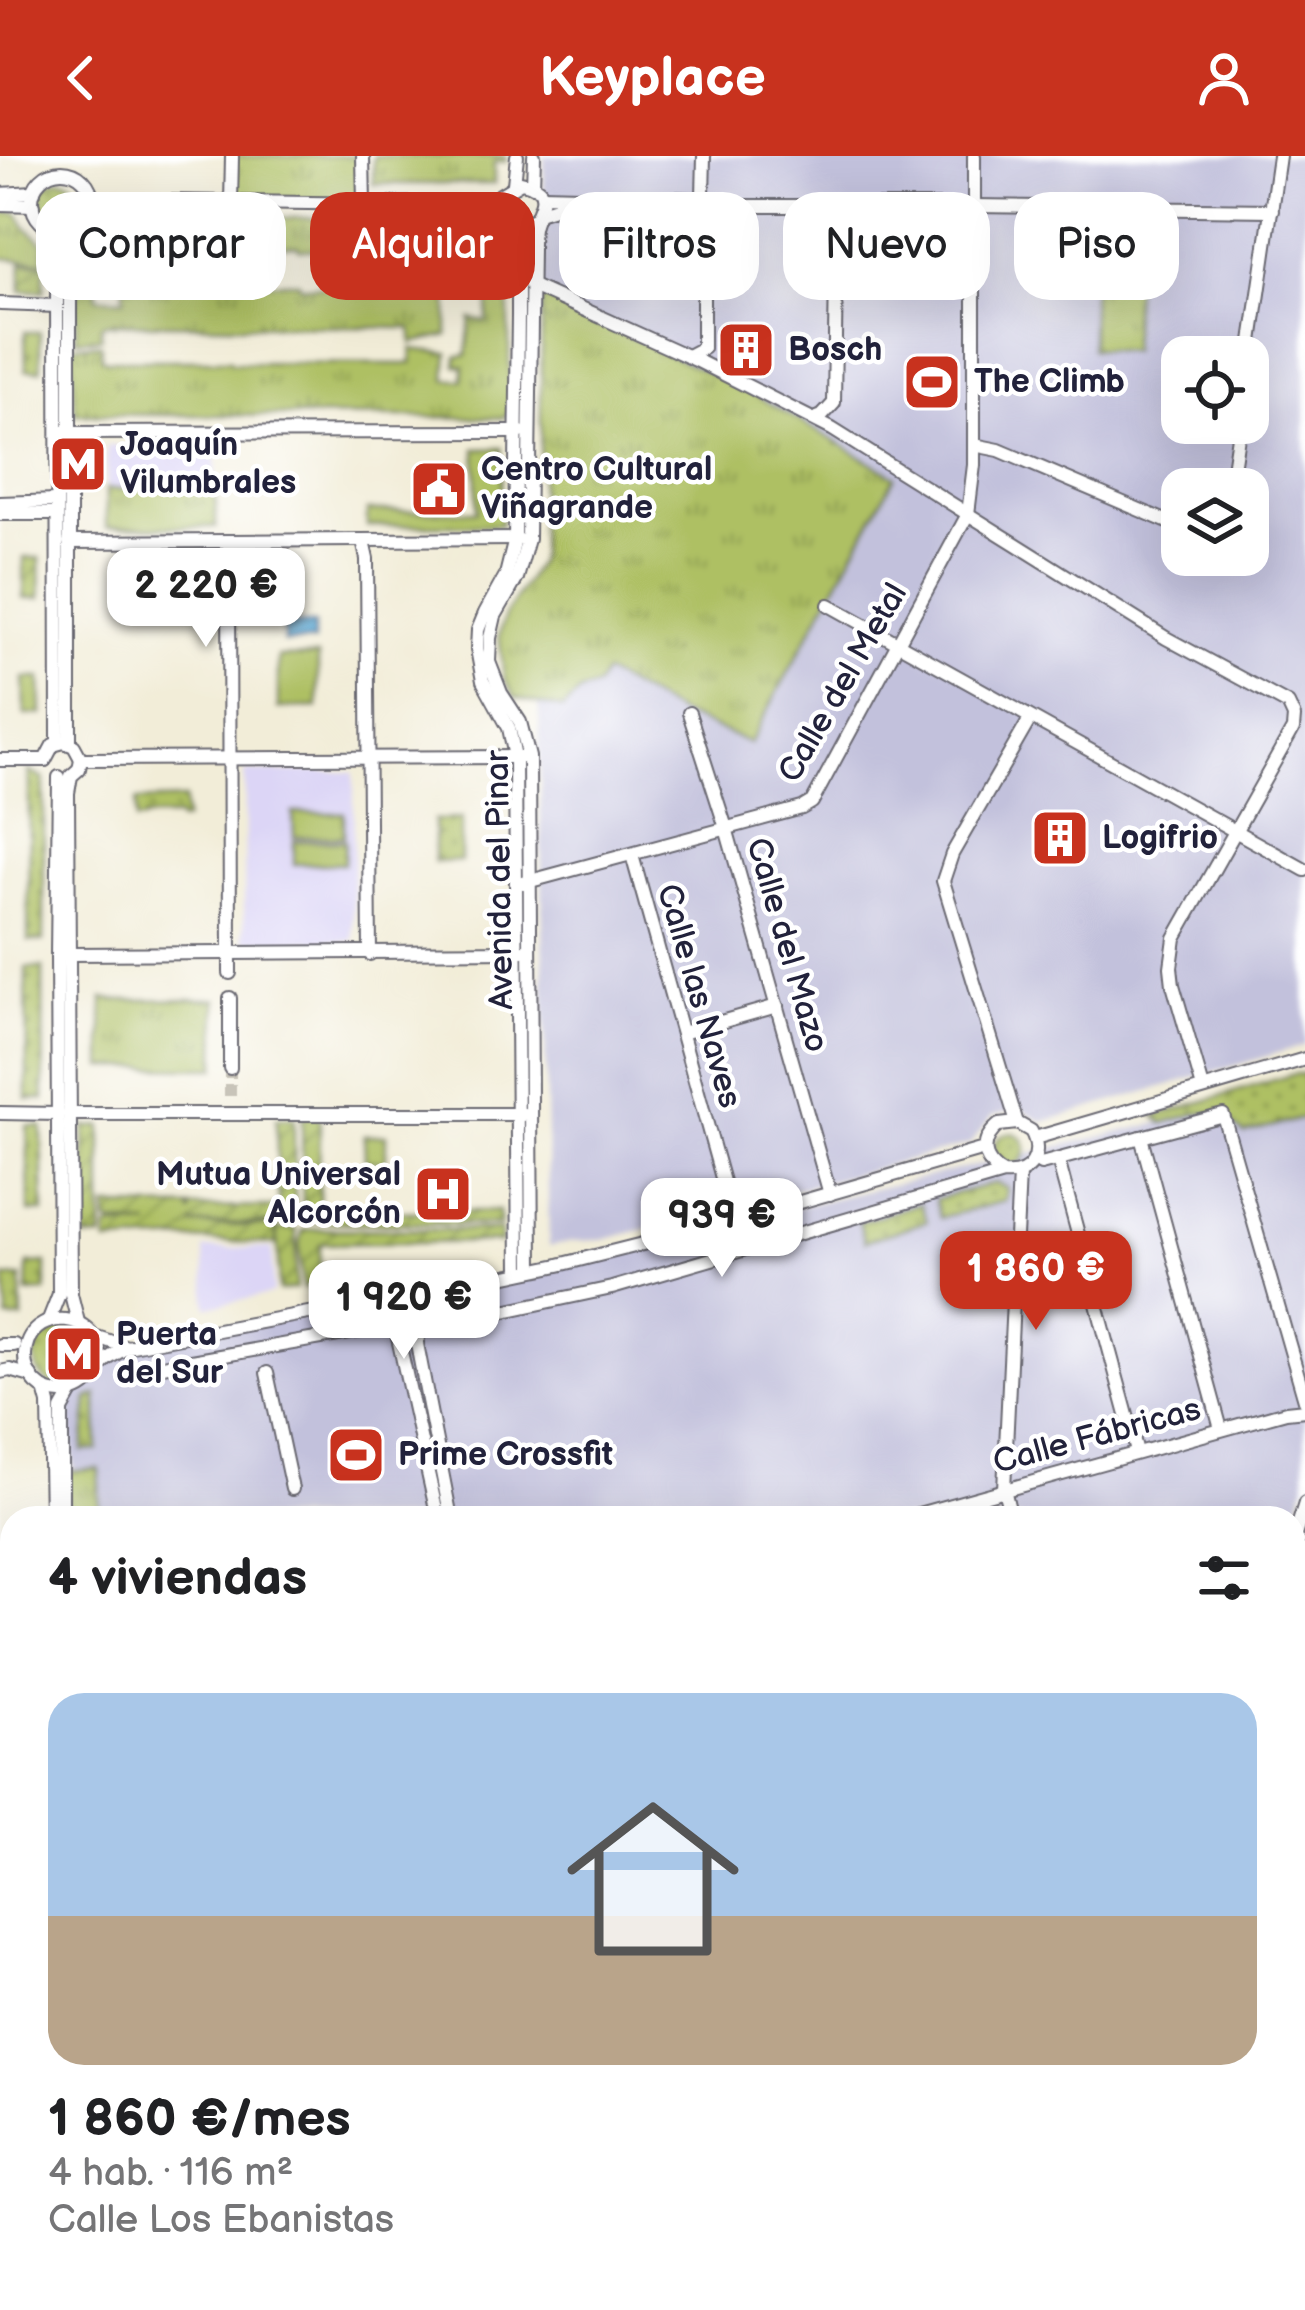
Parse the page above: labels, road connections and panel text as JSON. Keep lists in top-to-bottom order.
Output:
{
  "streets": {
    "street": [
      "Calle del Metal",
      "Avenida del Pinar",
      "Calle del Mazo",
      "Calle las Naves",
      "Calle Fábricas"
    ]
  },
  "crossings": [
    ["Calle del Metal", "Avenida del Pinar"],
    ["Calle del Metal", "Calle del Mazo"],
    ["Calle del Metal", "Calle las Naves"]
  ],
  "places": {
    "building": ["Bosch", "Logifrio"],
    "sports": ["The Climb", "Prime Crossfit"],
    "metro station": ["Joaquín Vilumbrales", "Puerta del Sur"],
    "public building": ["Centro Cultural Viñagrande"],
    "hospital": ["Mutua Universal Alcorcón"]
  },
  "page": {
    "header": "Keyplace",
    "chip": [
      "Comprar",
      "Alquilar",
      "Filtros",
      "Nuevo",
      "Piso"
    ],
    "price": [
      "2 220 €",
      "939 €",
      "1 860 €",
      "1 920 €"
    ],
    "heading": "4 viviendas",
    "list": [
      {
        "name": "1 860 €/mes",
        "note": "4 hab. · 116 m² · Calle Los Ebanistas"
      }
    ]
  }
}
